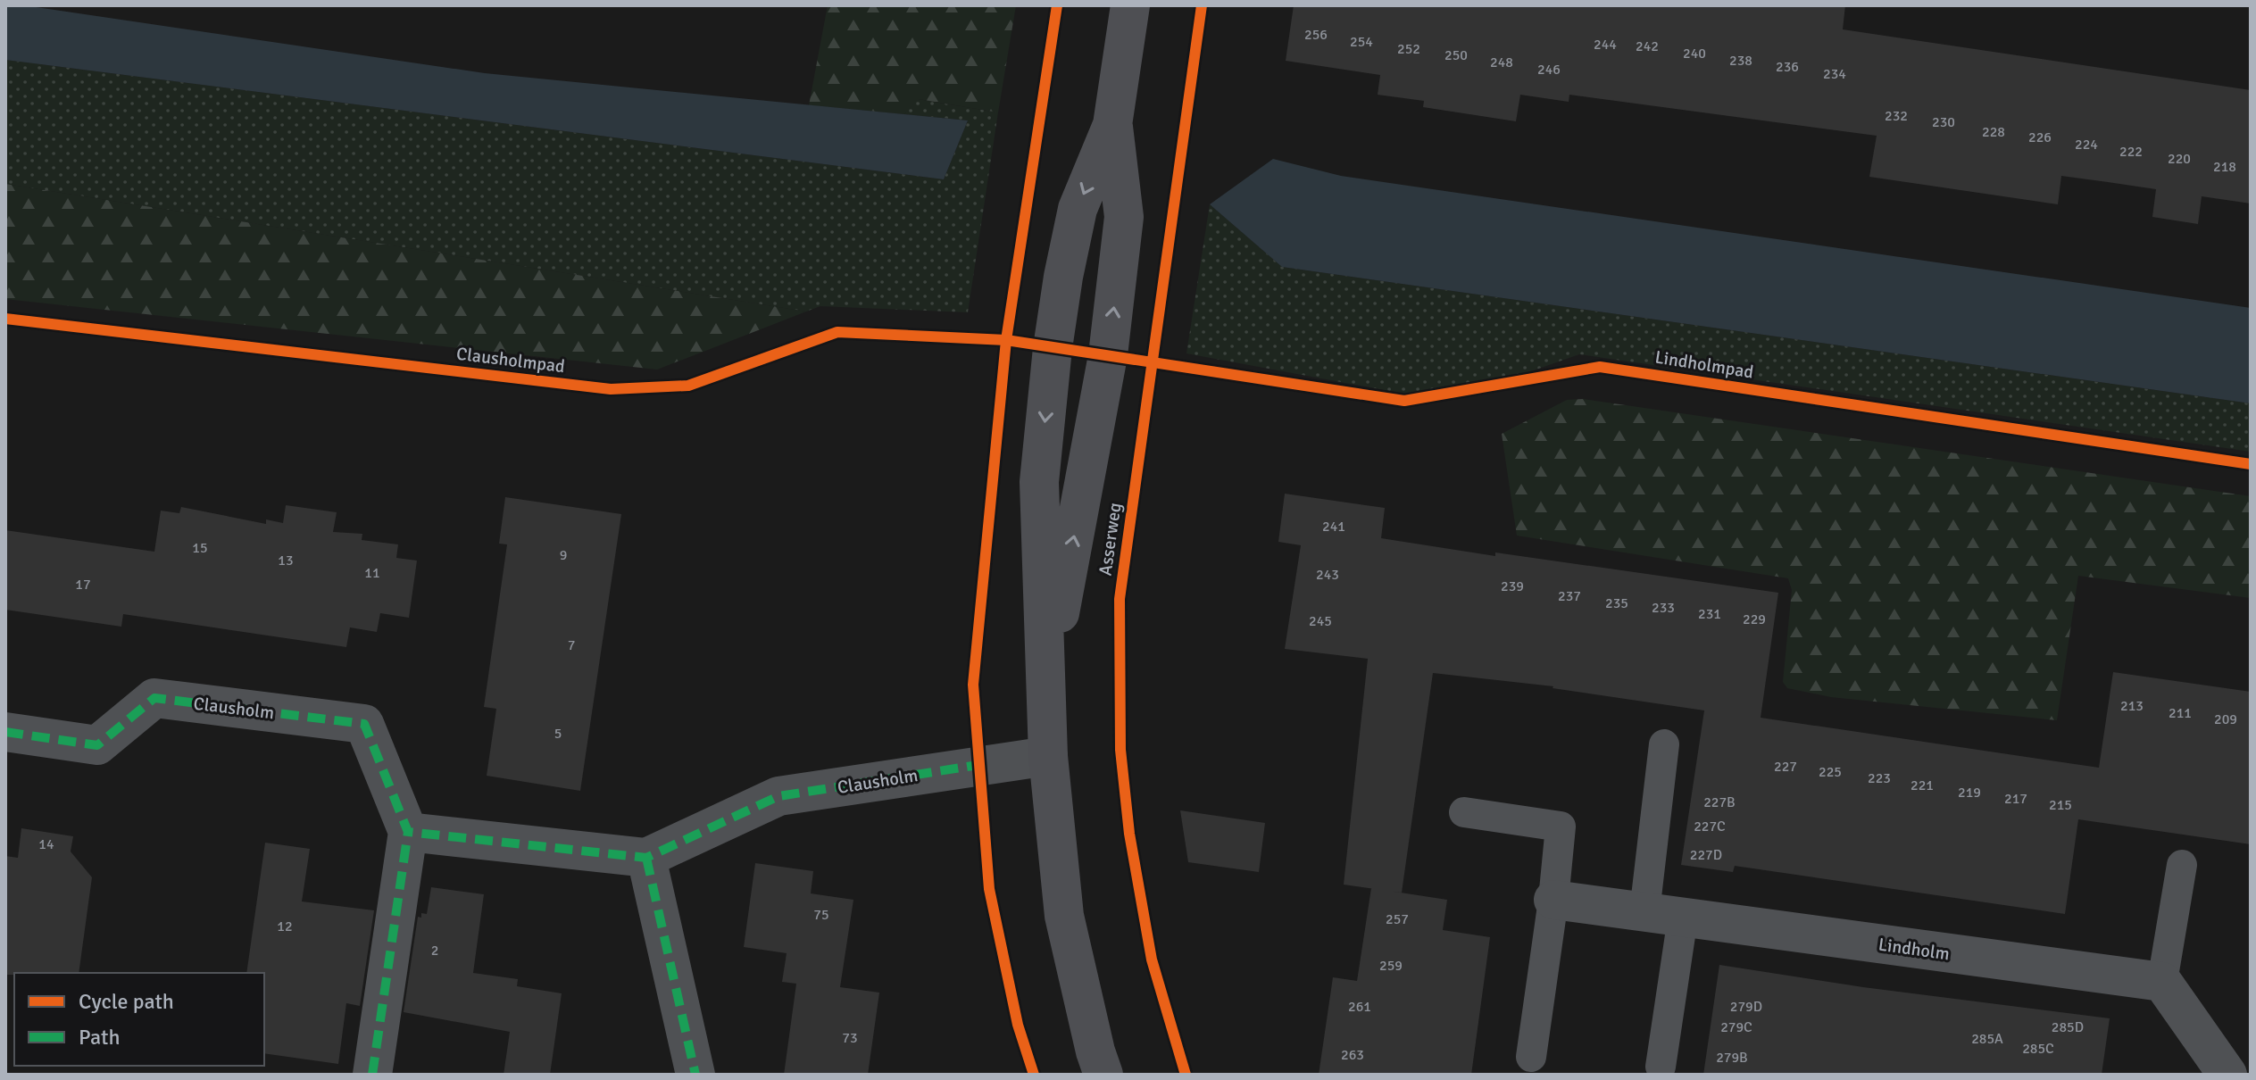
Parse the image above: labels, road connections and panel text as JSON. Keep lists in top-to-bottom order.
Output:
{
  "streets": {
    "street": ["Asserweg", "Clausholm", "Lindholm"],
    "cycle path": ["Clausholmpad"]
  },
  "crossings": [
    ["Asserweg", "Clausholm"]
  ],
  "house_numbers": [
    "256",
    "254",
    "244",
    "242",
    "252",
    "240",
    "250",
    "238",
    "248",
    "236",
    "246",
    "234",
    "232",
    "230",
    "228",
    "226",
    "224",
    "222",
    "220",
    "218",
    "241",
    "15",
    "9",
    "13",
    "11",
    "243",
    "17",
    "239",
    "237",
    "235",
    "233",
    "231",
    "229",
    "245",
    "7",
    "213",
    "211",
    "209",
    "5",
    "227",
    "225",
    "223",
    "221",
    "219",
    "217",
    "227B",
    "215",
    "227C",
    "14",
    "227D",
    "75",
    "257",
    "12",
    "2",
    "259",
    "261",
    "279D",
    "279C",
    "285D",
    "73",
    "285A",
    "285C",
    "263",
    "279B"
  ],
  "legend": ["Cycle path", "Path"]
}
